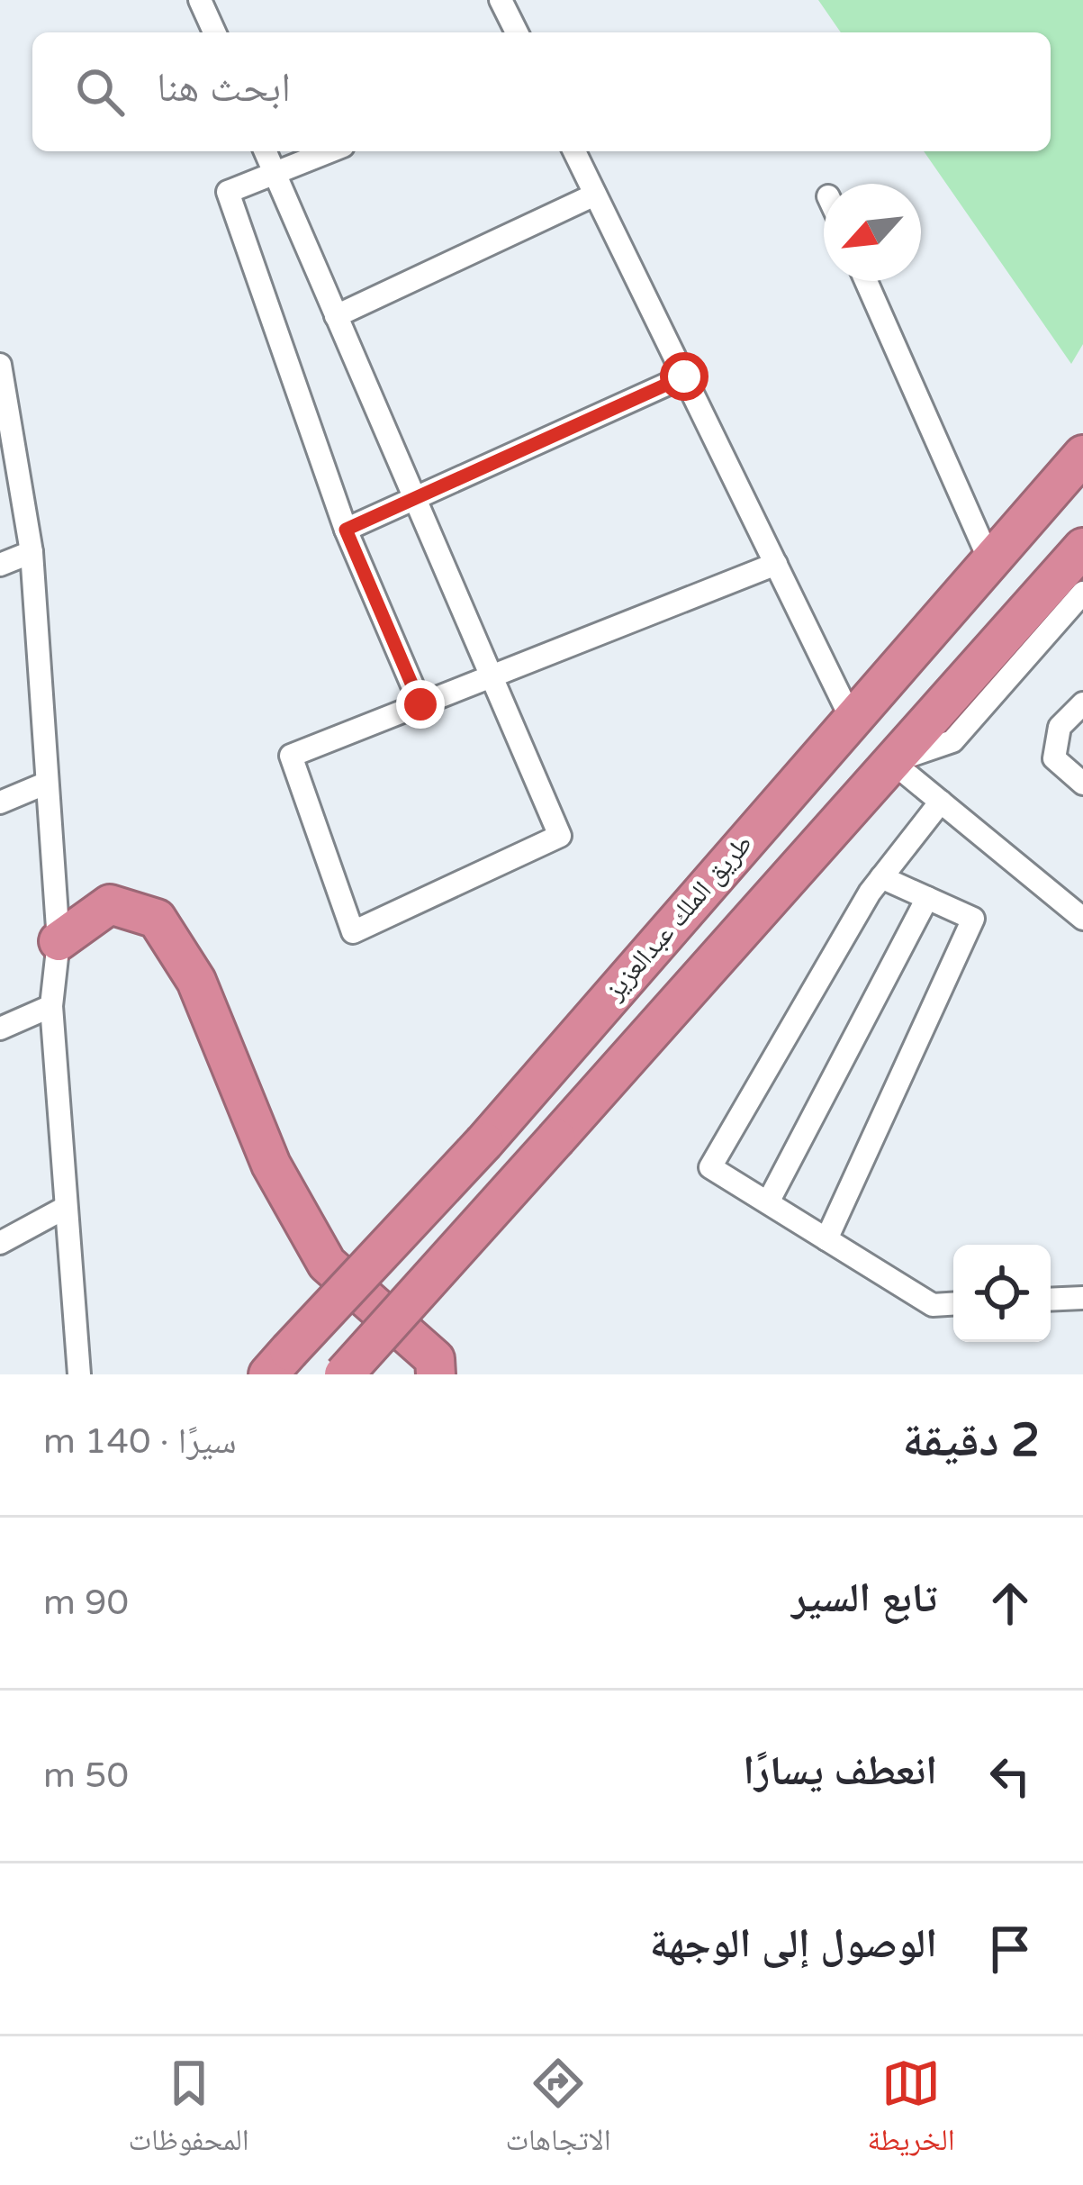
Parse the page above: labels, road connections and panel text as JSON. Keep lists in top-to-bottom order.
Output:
{
  "streets": {
    "highway": ["طريق الملك عبدالعزيز"]
  },
  "north": "bottom left",
  "page": {
    "search": "ابحث هنا",
    "heading": ["2 دقيقة", "سيرًا · 140 m"],
    "list": [
      ["تابع السير", "90 m"],
      ["انعطف يسارًا", "50 m"],
      "الوصول إلى الوجهة"
    ],
    "nav": ["الخريطة", "الاتجاهات", "المحفوظات"]
  }
}
